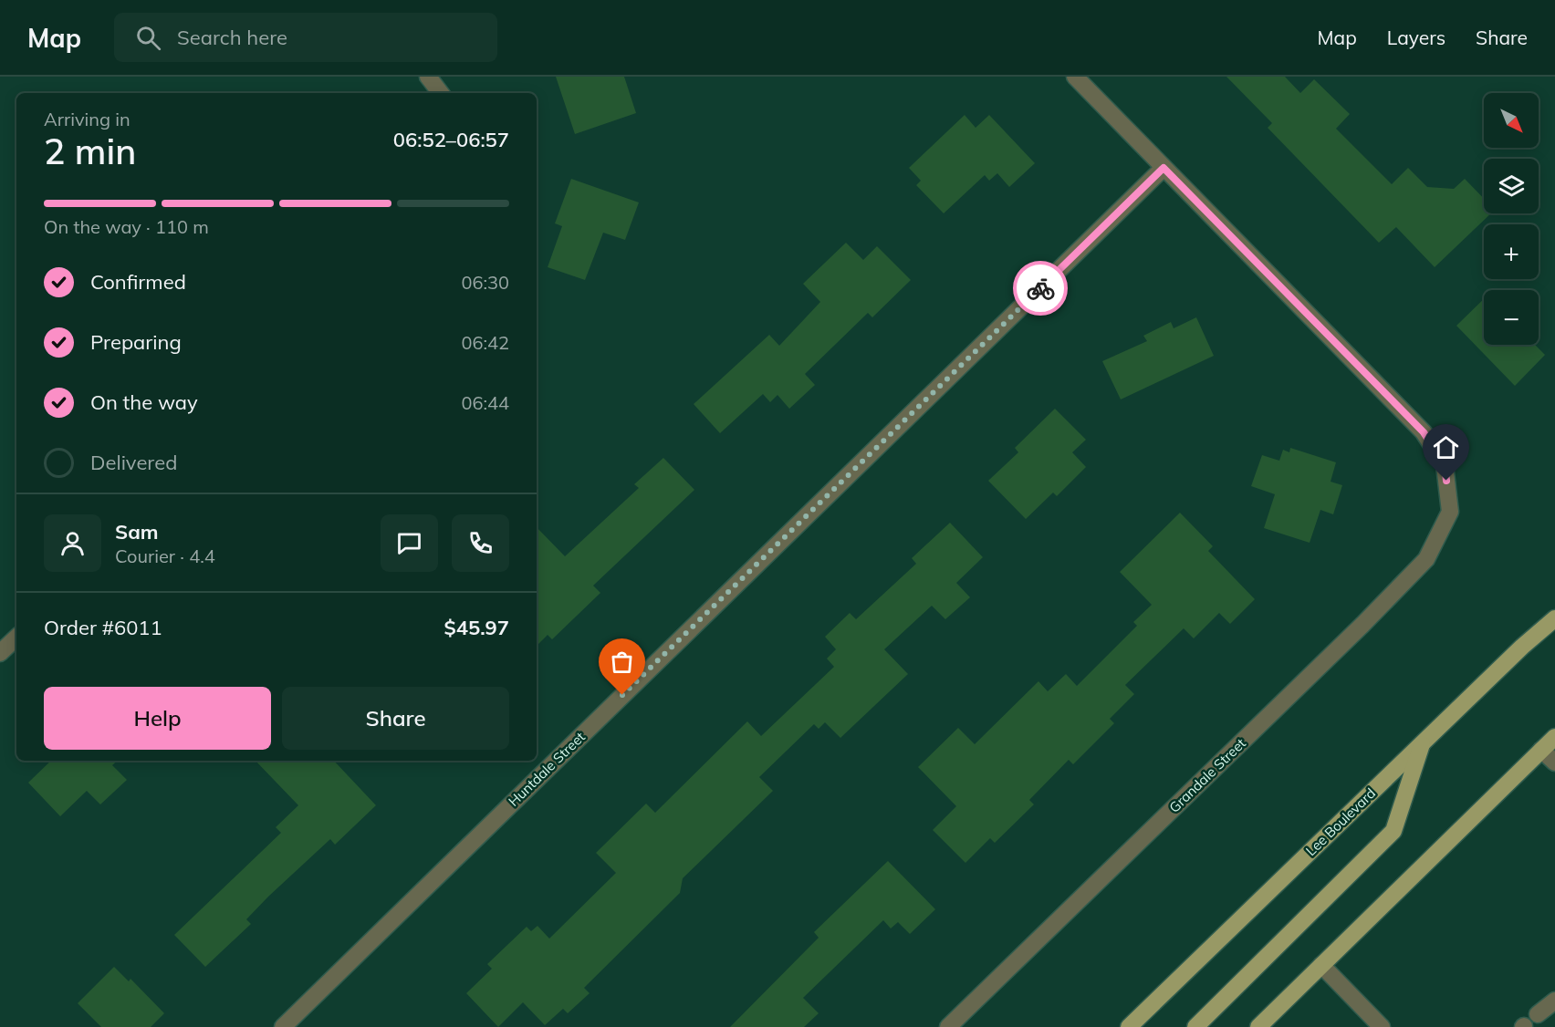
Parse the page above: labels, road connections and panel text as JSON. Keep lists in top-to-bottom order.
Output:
{
  "streets": {
    "main road": ["Lee Boulevard"],
    "street": ["Huntdale Street", "Grandale Street"]
  },
  "crossings": [
    ["Huntdale Street", "Grandale Street"]
  ],
  "north": "bottom right",
  "page": {
    "header": "Map",
    "search": "Search here",
    "nav": ["Map", "Layers", "Share"],
    "map_buttons": ["+", "−"],
    "heading": ["2 min", "Arriving in", "06:52–06:57"],
    "panel": [
      "Sam",
      "Courier · 4.4",
      "Order #6011",
      "$45.97"
    ],
    "bar": "On the way · 110 m",
    "list": [
      ["Confirmed", "06:30"],
      ["Preparing", "06:42"],
      ["On the way", "06:44"],
      "Delivered"
    ],
    "buttons": ["Help", "Share"]
  }
}
